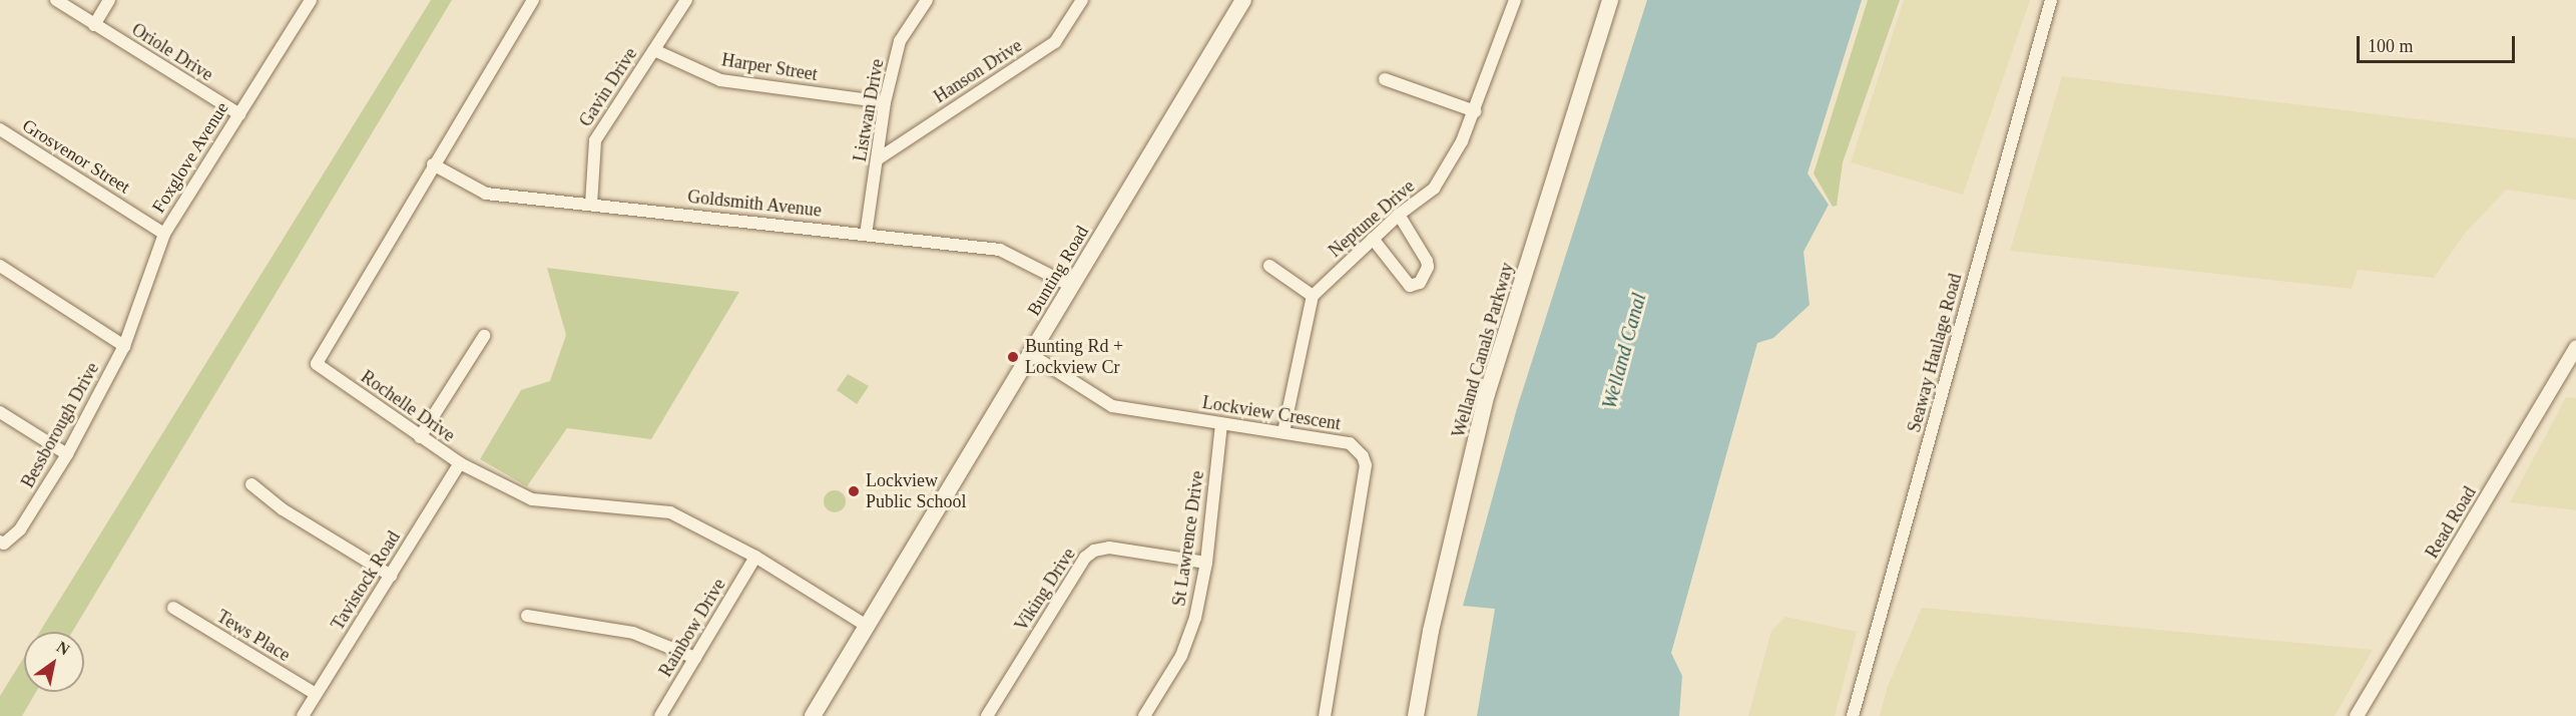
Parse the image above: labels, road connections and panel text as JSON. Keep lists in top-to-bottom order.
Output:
{
  "streets": {
    "main road": ["Bunting Road", "Welland Canals Parkway"],
    "street": [
      "Oriole Drive",
      "Harper Street",
      "Hanson Drive",
      "Gavin Drive",
      "Listwan Drive",
      "Grosvenor Street",
      "Foxglove Avenue",
      "Goldsmith Avenue",
      "Neptune Drive",
      "Seaway Haulage Road",
      "Rochelle Drive",
      "Lockview Crescent",
      "Bessborough Drive",
      "Read Road",
      "St Lawrence Drive",
      "Tavistock Road",
      "Viking Drive",
      "Rainbow Drive",
      "Tews Place"
    ]
  },
  "crossings": [
    ["Oriole Drive", "Foxglove Avenue"],
    ["Harper Street", "Gavin Drive"],
    ["Harper Street", "Listwan Drive"],
    ["Hanson Drive", "Listwan Drive"],
    ["Gavin Drive", "Goldsmith Avenue"],
    ["Listwan Drive", "Goldsmith Avenue"],
    ["Grosvenor Street", "Foxglove Avenue"],
    ["Foxglove Avenue", "Bessborough Drive"],
    ["Goldsmith Avenue", "Bunting Road"],
    ["Goldsmith Avenue", "Rochelle Drive"],
    ["Bunting Road", "Rochelle Drive"],
    ["Bunting Road", "Lockview Crescent"],
    ["Rochelle Drive", "Tavistock Road"],
    ["Rochelle Drive", "Rainbow Drive"],
    ["Lockview Crescent", "St Lawrence Drive"],
    ["St Lawrence Drive", "Viking Drive"],
    ["Tavistock Road", "Tews Place"]
  ],
  "water": ["Welland Canal"],
  "places": ["Bunting Rd + Lockview Cr", "Lockview Public School"],
  "scale_bar": "100 m",
  "north": "top right"
}
